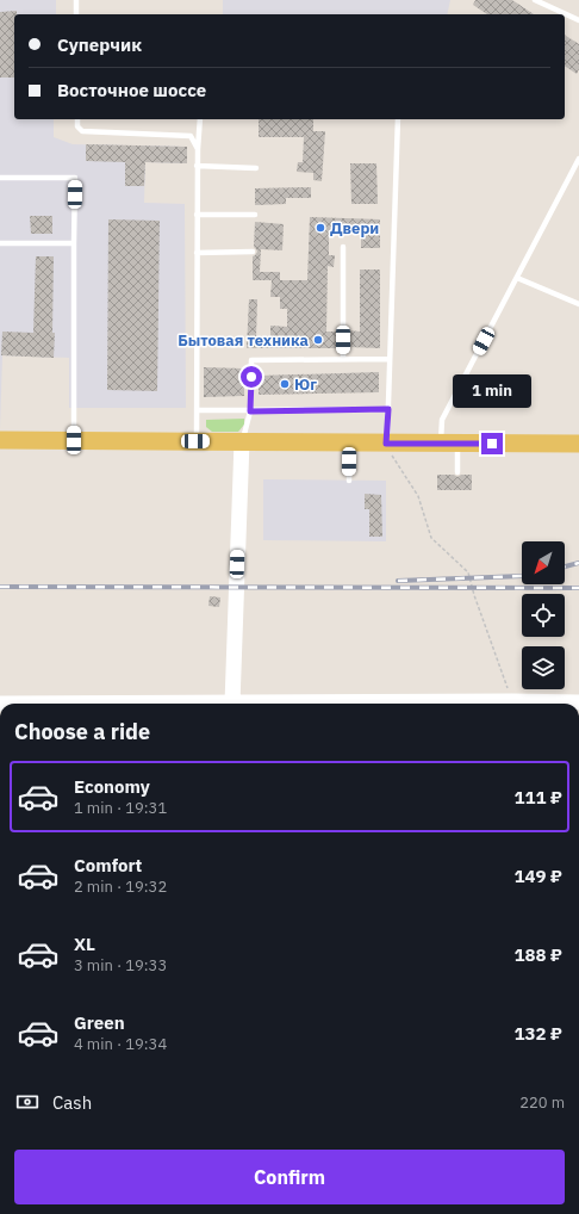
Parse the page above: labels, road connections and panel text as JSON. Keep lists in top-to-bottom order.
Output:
{
  "places": ["Двери", "Бытовая техника", "Юг"],
  "north": "bottom left",
  "page": {
    "banner": ["Суперчик", "Восточное шоссе"],
    "bubble": "1 min",
    "heading": "Choose a ride",
    "list": [
      {
        "name": "Economy",
        "note": "1 min · 19:31",
        "value": "111 ₽"
      },
      {
        "name": "Comfort",
        "note": "2 min · 19:32",
        "value": "149 ₽"
      },
      {
        "name": "XL",
        "note": "3 min · 19:33",
        "value": "188 ₽"
      },
      {
        "name": "Green",
        "note": "4 min · 19:34",
        "value": "132 ₽"
      }
    ],
    "pay": ["Cash", "220 m"],
    "buttons": "Confirm"
  }
}
